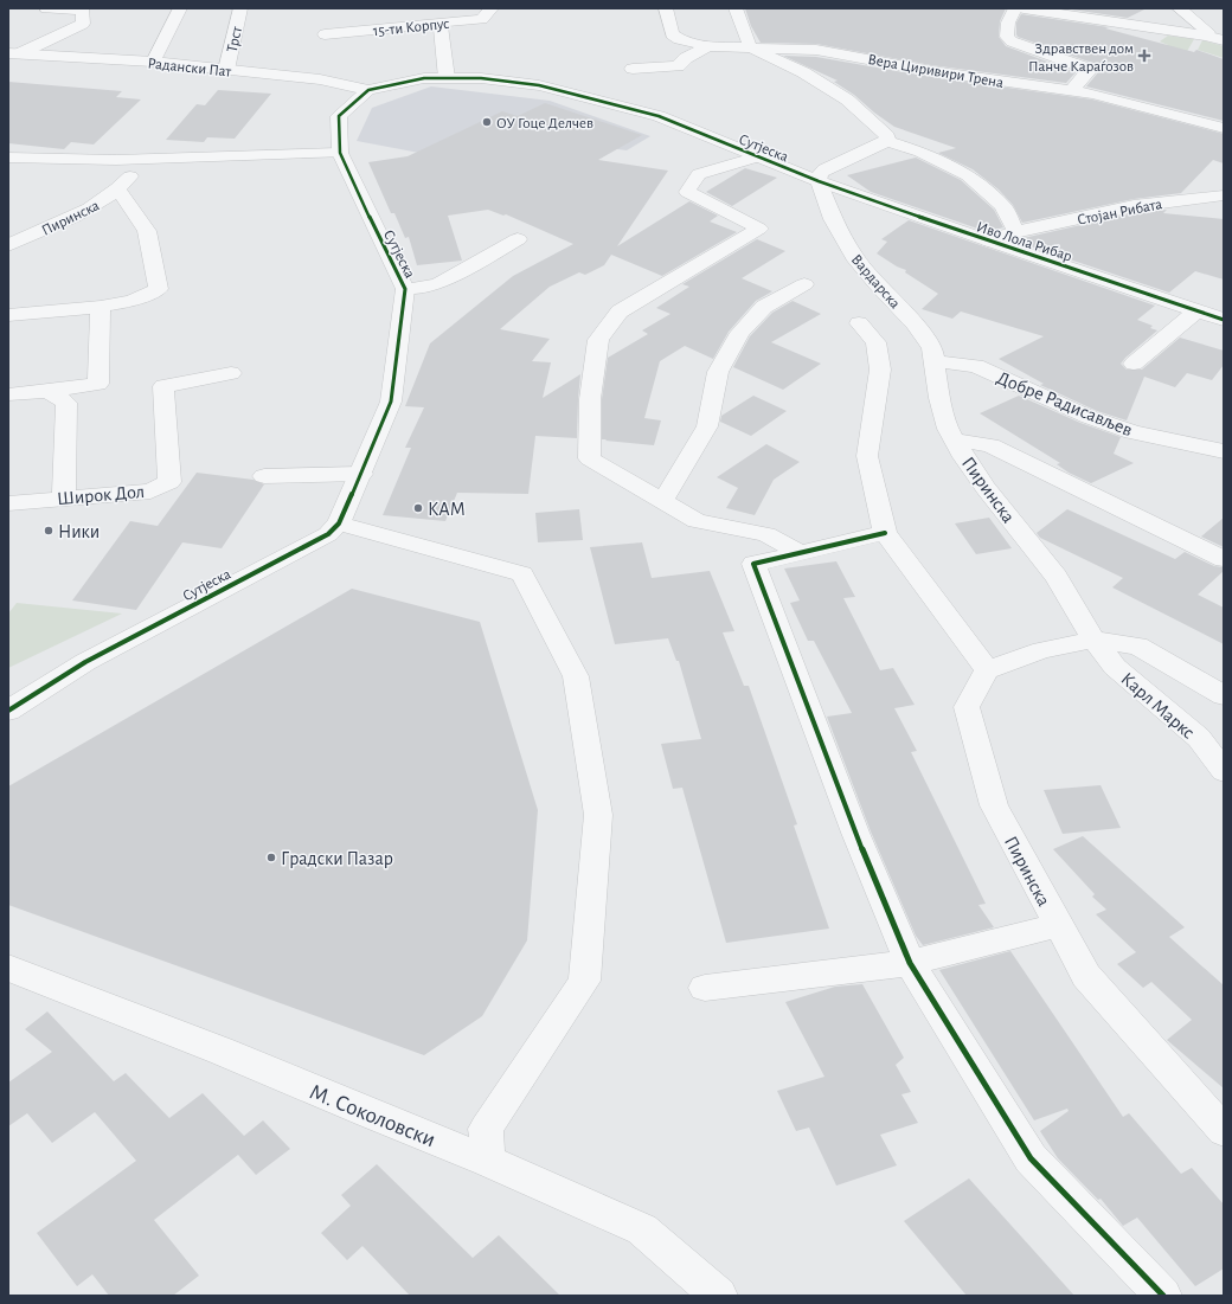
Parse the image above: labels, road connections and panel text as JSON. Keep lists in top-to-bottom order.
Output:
{
  "streets": {
    "street": [
      "15-ти Корпус",
      "Трст",
      "Радански Пат",
      "Вера Циривири Трена",
      "Сутјеска",
      "Стојан Рибата",
      "Пиринска",
      "Иво Лола Рибар",
      "Вардарска",
      "Добре Радисављев",
      "Широк Дол",
      "Карл Маркс",
      "М. Соколовски"
    ]
  },
  "crossings": [
    ["Трст", "Радански Пат"],
    ["Радански Пат", "Сутјеска"],
    ["Сутјеска", "Иво Лола Рибар"],
    ["Сутјеска", "Вардарска"],
    ["Стојан Рибата", "Иво Лола Рибар"],
    ["Пиринска", "Вардарска"],
    ["Пиринска", "Добре Радисављев"],
    ["Пиринска", "Карл Маркс"],
    ["Иво Лола Рибар", "Вардарска"],
    ["Вардарска", "Добре Радисављев"]
  ],
  "places": {
    "health": ["Здравствен дом Панче Караѓозов"],
    "other": [
      "ОУ Гоце Делчев",
      "КАМ",
      "Ники",
      "Градски Пазар"
    ]
  }
}
